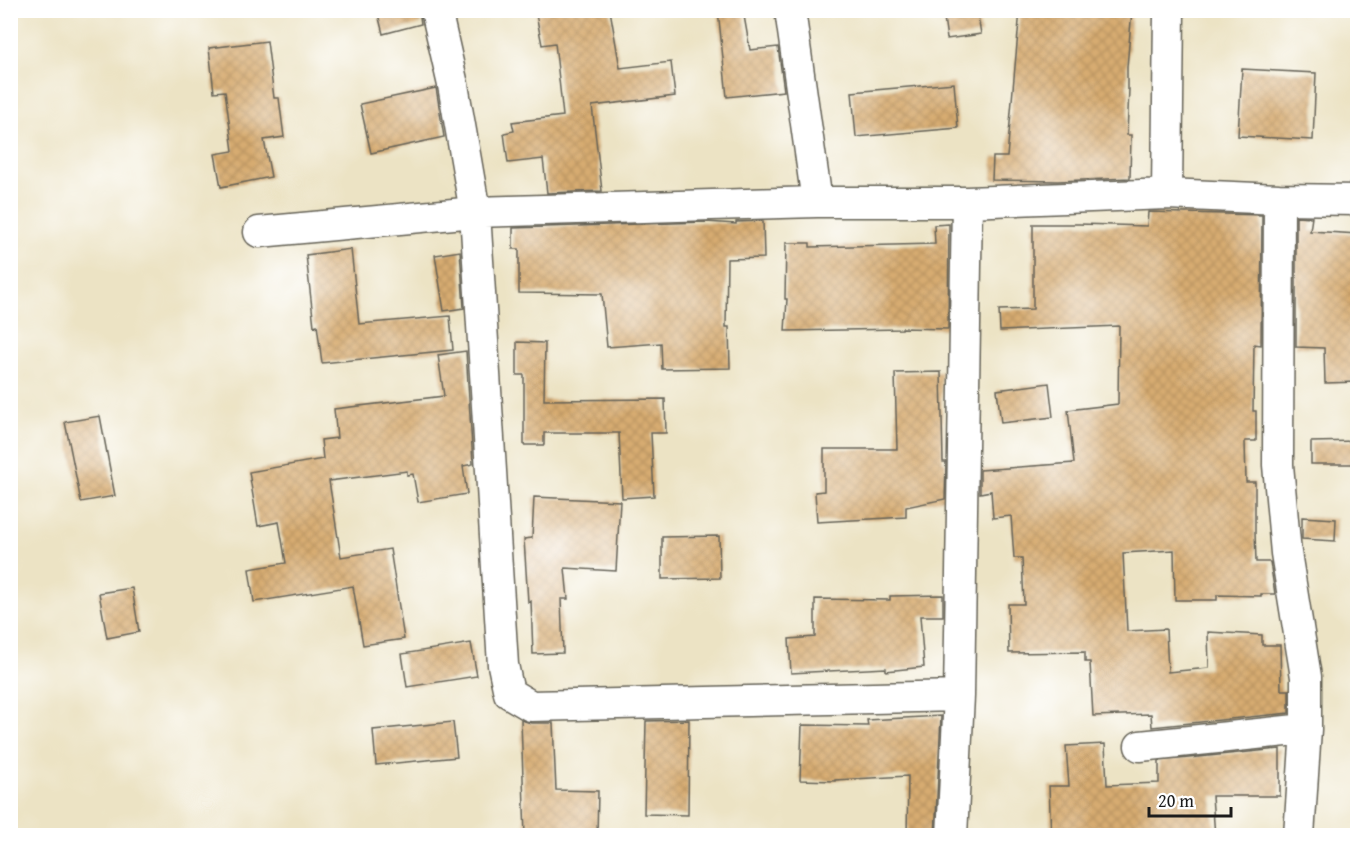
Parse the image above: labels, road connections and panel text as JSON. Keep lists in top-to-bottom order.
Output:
{
  "scale_bar": "20 m"
}
